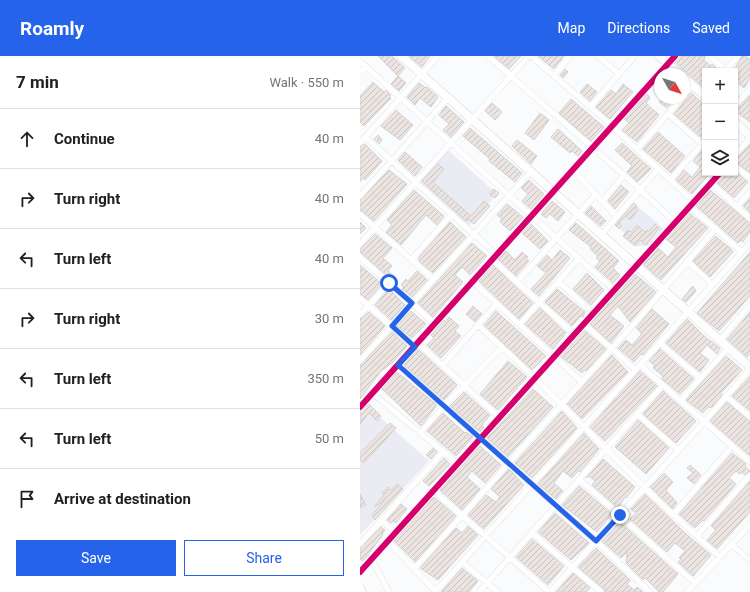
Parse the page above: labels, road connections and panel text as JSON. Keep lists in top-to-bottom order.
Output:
{
  "north": "bottom right",
  "page": {
    "header": "Roamly",
    "nav": ["Map", "Directions", "Saved"],
    "heading": ["7 min", "Walk · 550 m"],
    "map_buttons": ["+", "−"],
    "list": [
      ["Continue", "40 m"],
      ["Turn right", "40 m"],
      ["Turn left", "40 m"],
      ["Turn right", "30 m"],
      ["Turn left", "350 m"],
      ["Turn left", "50 m"],
      "Arrive at destination"
    ],
    "buttons": ["Save", "Share"]
  }
}
